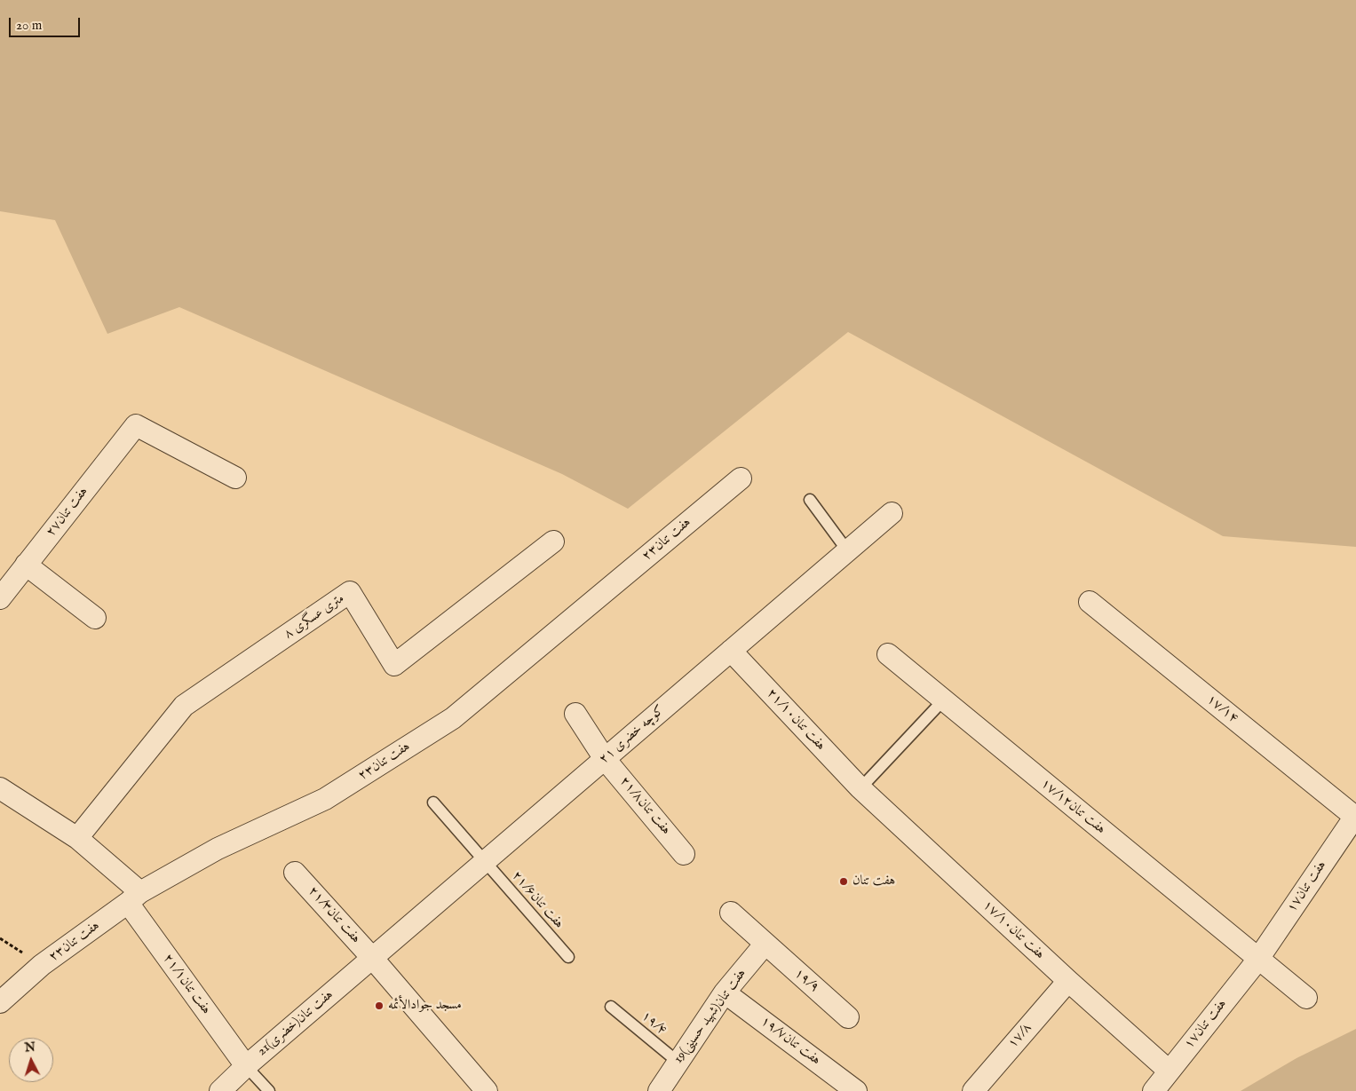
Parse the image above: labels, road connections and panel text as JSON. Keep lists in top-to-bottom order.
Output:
{
  "streets": {
    "street": [
      "هفت تنان۲۷",
      "هفت تنان۲۳",
      "۸ متری عسگری",
      "۱۷/۱۴",
      "۲۱/۱۰هفت تنان",
      "کوچه خضری ۲۱",
      "۲۱/۸هفت تنان",
      "۱۷/۱۲هفت تنان",
      "۱۷هفت تنان",
      "۲۱/۳هفت تنان",
      "۱۷/۱۰هفت تنان",
      "۱۹/۹",
      "۲۱/۱هفت تنان",
      "19هفت تنان(شهید حسینی)",
      "21هفت تنان(خضری)",
      "هفت تنان۱۷",
      "۱۷/۸",
      "۱۹/۷هفت تنان"
    ],
    "lane": ["۲۱/۶هفت تنان", "۱۹/۴"]
  },
  "crossings": [
    ["هفت تنان۲۳", "۲۱/۱هفت تنان"],
    ["۱۷/۱۴", "۱۷هفت تنان"],
    ["۲۱/۱۰هفت تنان", "کوچه خضری ۲۱"],
    ["۲۱/۱۰هفت تنان", "۱۷/۱۰هفت تنان"],
    ["کوچه خضری ۲۱", "۲۱/۸هفت تنان"],
    ["کوچه خضری ۲۱", "۲۱/۶هفت تنان"],
    ["کوچه خضری ۲۱", "۲۱/۳هفت تنان"],
    ["کوچه خضری ۲۱", "21هفت تنان(خضری)"],
    ["۱۷/۱۲هفت تنان", "۱۷هفت تنان"],
    ["۱۷/۱۲هفت تنان", "هفت تنان۱۷"],
    ["۱۷هفت تنان", "هفت تنان۱۷"],
    ["۲۱/۳هفت تنان", "21هفت تنان(خضری)"],
    ["۱۷/۱۰هفت تنان", "هفت تنان۱۷"],
    ["۱۷/۱۰هفت تنان", "۱۷/۸"],
    ["۱۹/۹", "19هفت تنان(شهید حسینی)"],
    ["۲۱/۱هفت تنان", "21هفت تنان(خضری)"],
    ["19هفت تنان(شهید حسینی)", "۱۹/۴"],
    ["19هفت تنان(شهید حسینی)", "۱۹/۷هفت تنان"]
  ],
  "places": ["هفت تنان", "مسجد جوادالأئمه"],
  "scale_bar": "20 m",
  "north": "top"
}
